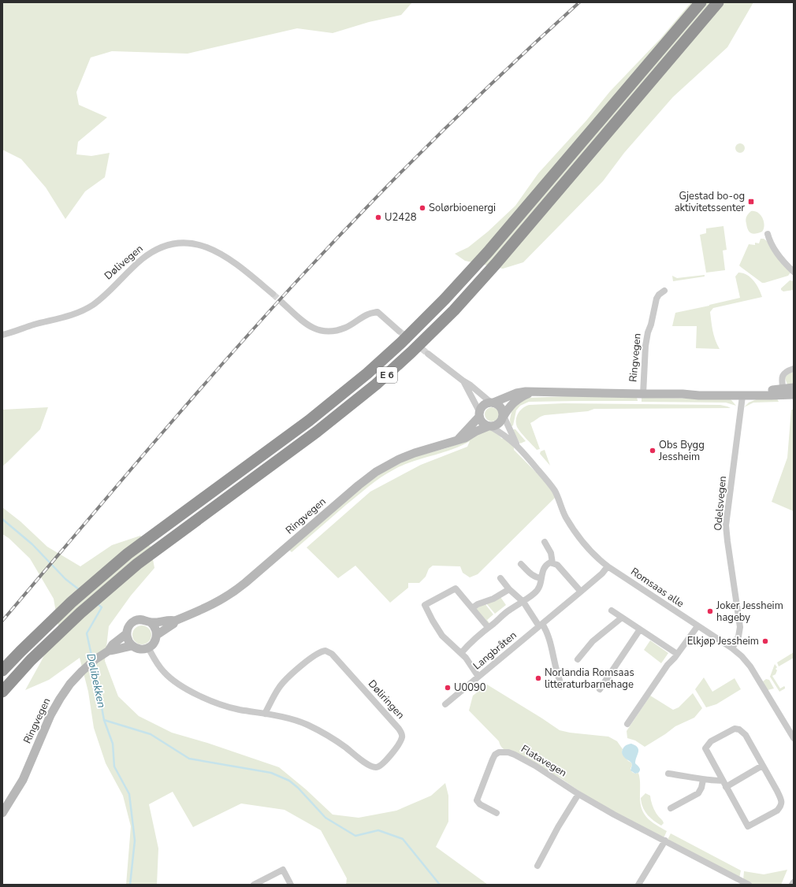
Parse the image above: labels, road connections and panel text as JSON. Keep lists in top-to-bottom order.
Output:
{
  "streets": {
    "highway": ["E 6"],
    "main road": ["Ringvegen"],
    "street": [
      "Dølivegen",
      "Odelsvegen",
      "Romsaas alle",
      "Langbråten",
      "Døliringen",
      "Flatavegen"
    ]
  },
  "crossings": [
    ["Ringvegen", "Odelsvegen"],
    ["Ringvegen", "Romsaas alle"],
    ["Ringvegen", "Døliringen"],
    ["Odelsvegen", "Romsaas alle"],
    ["Romsaas alle", "Langbråten"]
  ],
  "water": ["Dølibekken"],
  "places": {
    "transit": ["Gjestad bo-og aktivitetssenter"],
    "other": [
      "Solørbioenergi",
      "U2428",
      "Obs Bygg Jessheim",
      "Joker Jessheim hageby",
      "Elkjøp Jessheim",
      "Norlandia Romsaas litteraturbarnehage",
      "U0090"
    ]
  }
}
